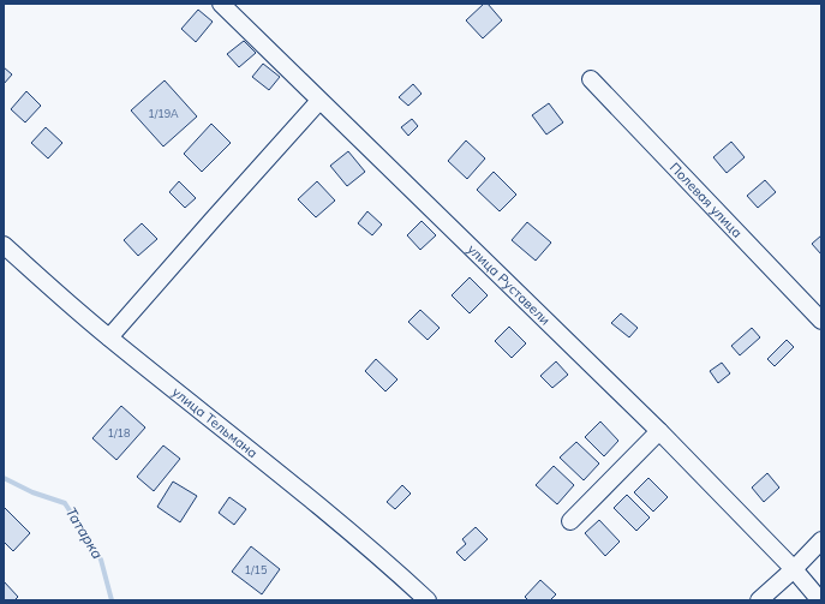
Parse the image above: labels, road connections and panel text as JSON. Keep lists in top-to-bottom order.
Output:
{
  "streets": {
    "street": ["Полевая улица", "улица Руставели", "улица Тельмана"]
  },
  "water": ["Татарка"],
  "house_numbers": ["1/19А", "1/18", "1/15"]
}
